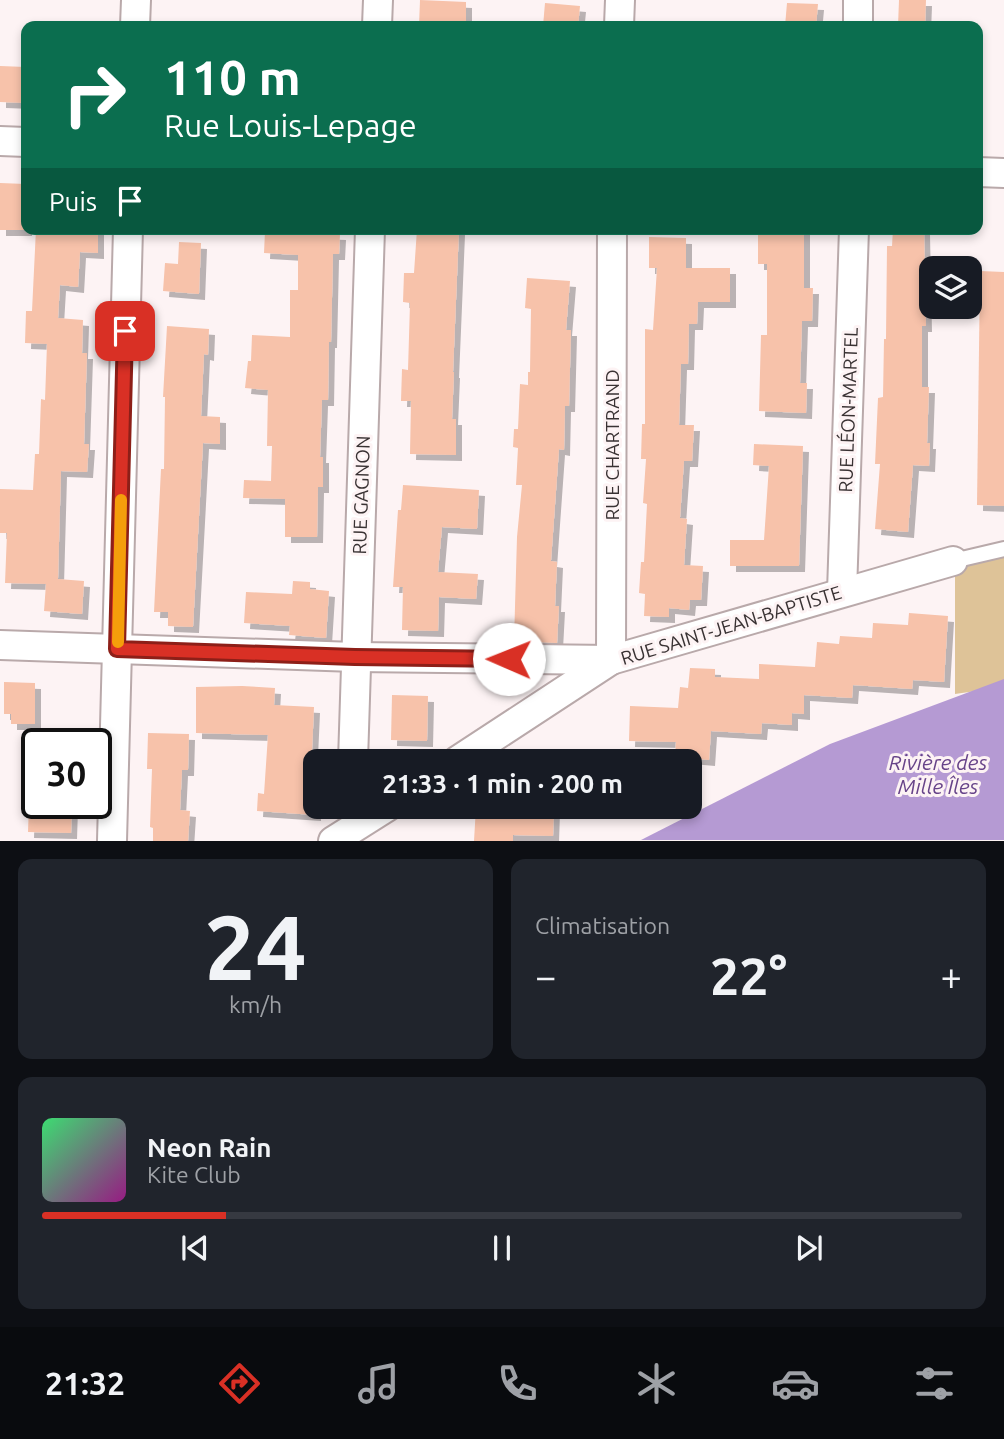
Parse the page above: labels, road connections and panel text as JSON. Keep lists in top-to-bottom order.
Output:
{
  "streets": {
    "street": [
      "RUE LÉON-MARTEL",
      "RUE CHARTRAND",
      "RUE GAGNON",
      "RUE SAINT-JEAN-BAPTISTE"
    ]
  },
  "crossings": [
    ["RUE LÉON-MARTEL", "RUE SAINT-JEAN-BAPTISTE"],
    ["RUE CHARTRAND", "RUE SAINT-JEAN-BAPTISTE"],
    ["RUE GAGNON", "RUE SAINT-JEAN-BAPTISTE"]
  ],
  "water": ["Rivière des Mille Îles"],
  "page": {
    "turn": ["110 m", "Rue Louis-Lepage"],
    "then": "Puis",
    "limit": "30",
    "trip": "21:33 · 1 min · 200 m",
    "tile": [
      ["24", "km/h"],
      "Climatisation"
    ],
    "heat": ["−", "22°", "+"],
    "song": ["Neon Rain", "Kite Club"],
    "tabs": "21:32"
  }
}
